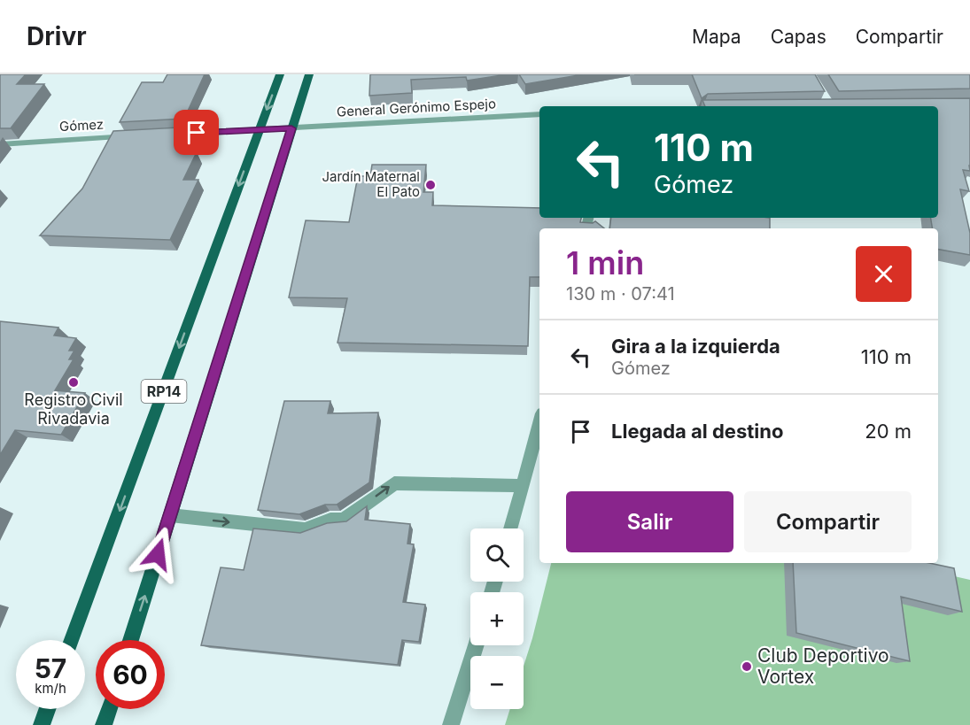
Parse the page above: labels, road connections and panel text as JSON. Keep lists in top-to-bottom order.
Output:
{
  "streets": {
    "main road": ["RP14"],
    "street": ["General Gerónimo Espejo", "Gómez"]
  },
  "crossings": [
    ["General Gerónimo Espejo", "Gómez"],
    ["General Gerónimo Espejo", "RP14"],
    ["Gómez", "RP14"]
  ],
  "places": ["Jardín Maternal El Pato", "Registro Civil Rivadavia", "Club Deportivo Vortex"],
  "page": {
    "header": "Drivr",
    "nav": ["Mapa", "Capas", "Compartir"],
    "turn": ["110 m", "Gómez"],
    "heading": ["1 min", "130 m · 07:41"],
    "list": [
      {
        "name": "Gira a la izquierda",
        "note": "Gómez",
        "value": "110 m"
      },
      {
        "name": "Llegada al destino",
        "value": "20 m"
      }
    ],
    "buttons": ["Salir", "Compartir"],
    "map_buttons": ["+", "−"],
    "speed": "57 km/h",
    "limit": "60"
  }
}
